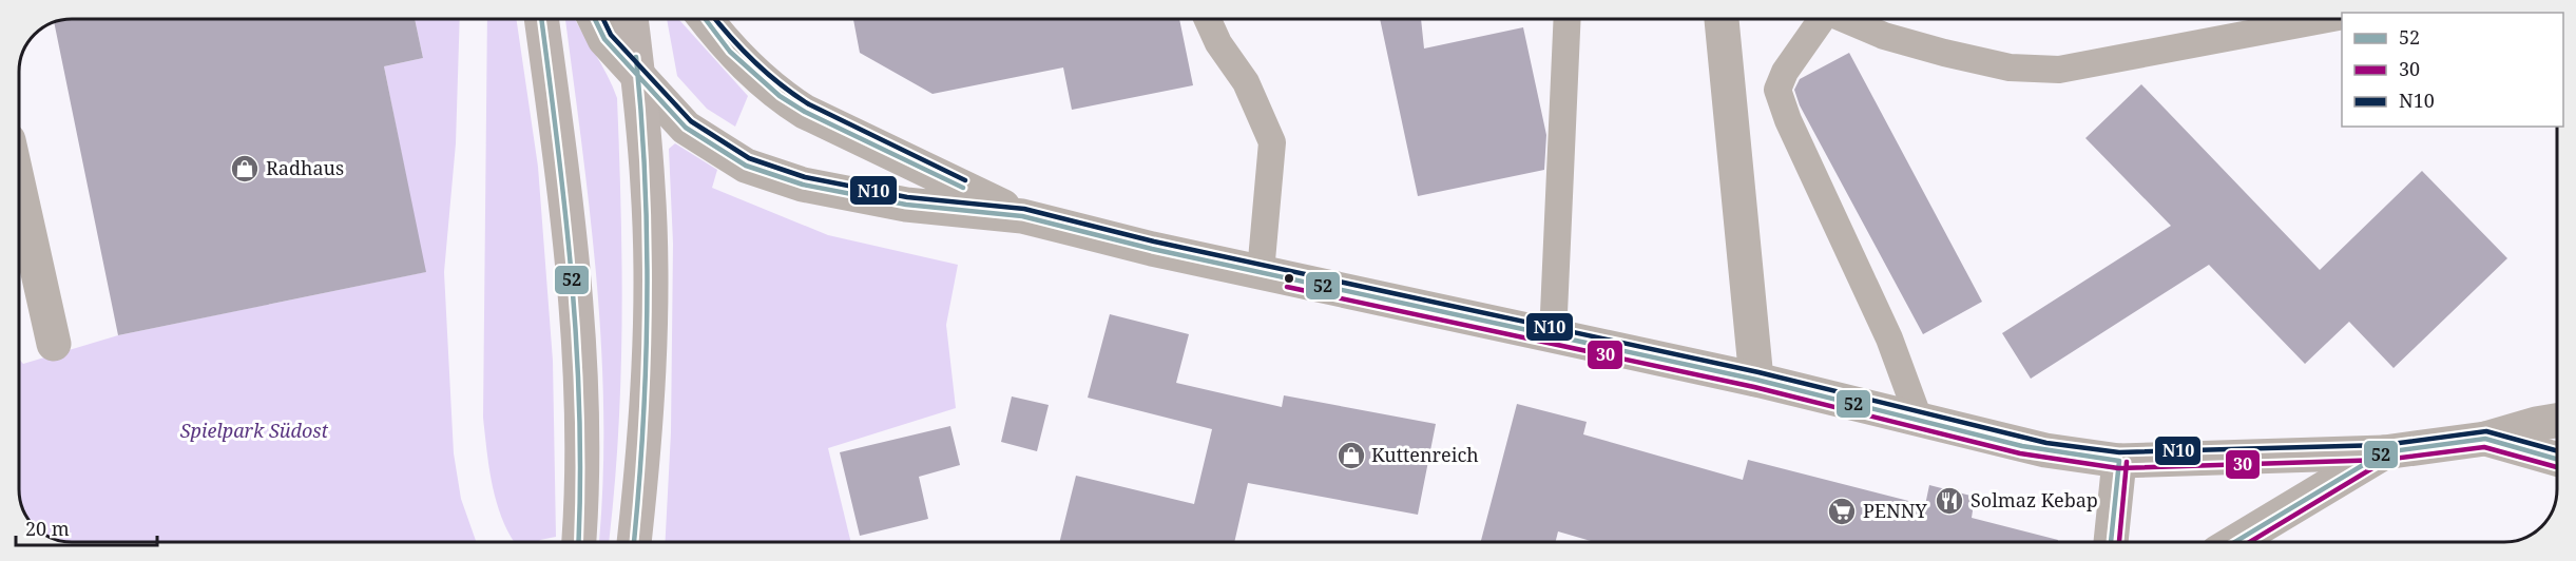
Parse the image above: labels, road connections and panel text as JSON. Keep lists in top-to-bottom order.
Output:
{
  "parks": ["Spielpark Südost"],
  "places": {
    "shop": ["Radhaus", "Kuttenreich"],
    "restaurant": ["Solmaz Kebap"],
    "supermarket": ["PENNY"]
  },
  "lines": ["transit line 52", "transit line N10", "transit line 30"],
  "legend": ["52", "30", "N10"],
  "scale_bar": "20 m"
}
